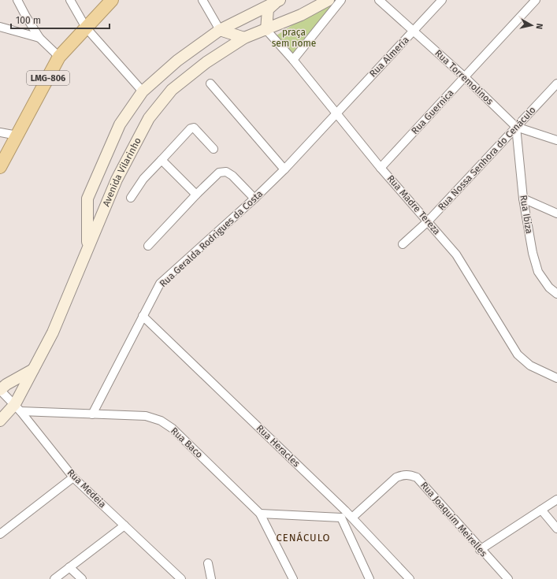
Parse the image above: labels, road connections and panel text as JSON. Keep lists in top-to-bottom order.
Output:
{
  "streets": {
    "highway": ["LMG-806"],
    "main road": ["Avenida Vilarinho"],
    "street": [
      "Rua Almería",
      "Rua Torremolinos",
      "Rua Guernica",
      "Rua Nossa Senhora do Cenáculo",
      "Rua Madre Tereza",
      "Rua Ibiza",
      "Rua Geralda Rodrigues da Costa",
      "Rua Baco",
      "Rua Heracles",
      "Rua Medeia",
      "Rua Joaquim Meirelles"
    ]
  },
  "crossings": [
    ["Rua Almería", "Rua Torremolinos"],
    ["Rua Almería", "Rua Madre Tereza"],
    ["Rua Almería", "Rua Geralda Rodrigues da Costa"],
    ["Rua Torremolinos", "Rua Guernica"],
    ["Rua Torremolinos", "Rua Nossa Senhora do Cenáculo"],
    ["Rua Torremolinos", "Rua Ibiza"],
    ["Rua Guernica", "Rua Madre Tereza"],
    ["Rua Nossa Senhora do Cenáculo", "Rua Madre Tereza"],
    ["Rua Nossa Senhora do Cenáculo", "Rua Ibiza"],
    ["Avenida Vilarinho", "Rua Madre Tereza"],
    ["Avenida Vilarinho", "Rua Baco"],
    ["Avenida Vilarinho", "Rua Medeia"],
    ["Rua Madre Tereza", "Rua Geralda Rodrigues da Costa"],
    ["Rua Geralda Rodrigues da Costa", "Rua Baco"],
    ["Rua Geralda Rodrigues da Costa", "Rua Heracles"],
    ["Rua Baco", "Rua Medeia"],
    ["Rua Heracles", "Rua Joaquim Meirelles"]
  ],
  "districts": ["CENÁCULO"],
  "parks": ["praça sem nome"],
  "scale_bar": "100 m",
  "north": "right"
}
